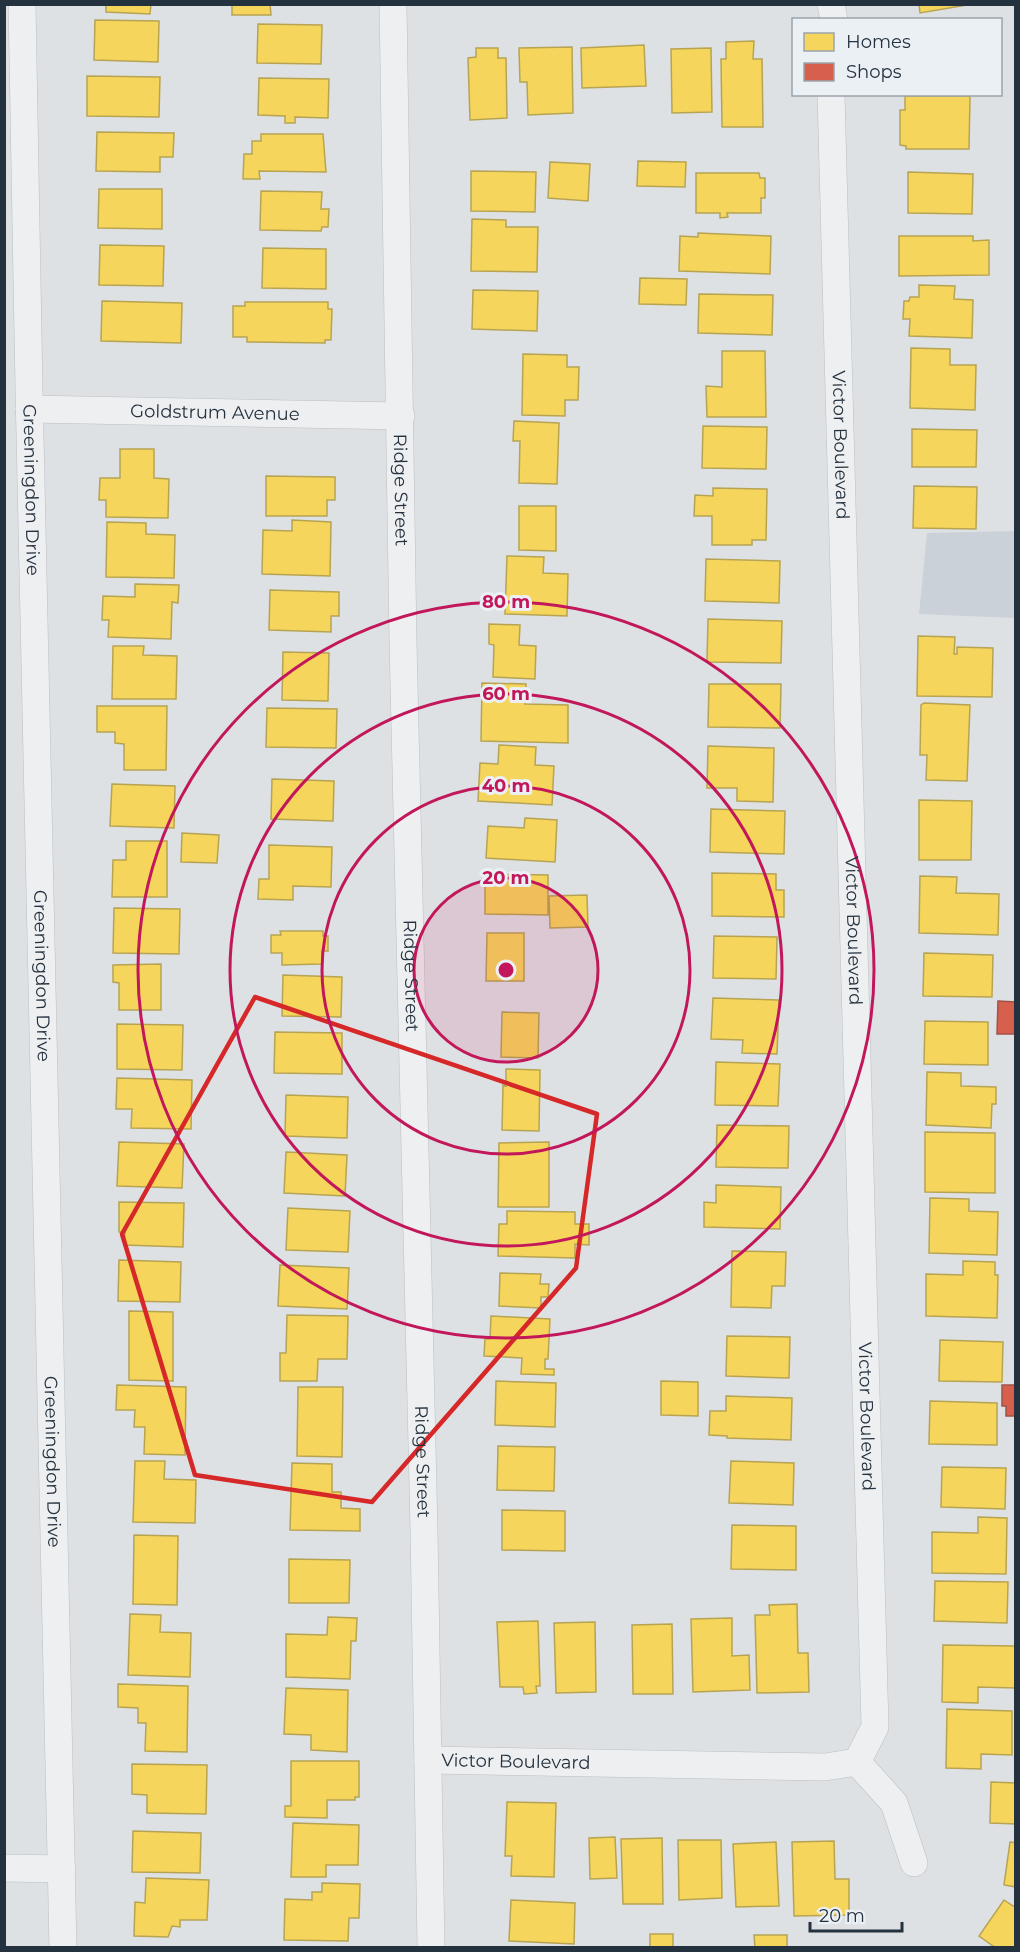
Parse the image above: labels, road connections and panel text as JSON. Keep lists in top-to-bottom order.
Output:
{
  "streets": {
    "street": [
      "Goldstrum Avenue",
      "Victor Boulevard",
      "Greeningdon Drive",
      "Ridge Street"
    ]
  },
  "crossings": [
    ["Goldstrum Avenue", "Greeningdon Drive"],
    ["Goldstrum Avenue", "Ridge Street"],
    ["Victor Boulevard", "Ridge Street"]
  ],
  "legend": ["Homes", "Shops"],
  "scale_bar": "20 m",
  "rings": [
    "80 m",
    "60 m",
    "40 m",
    "20 m"
  ]
}
